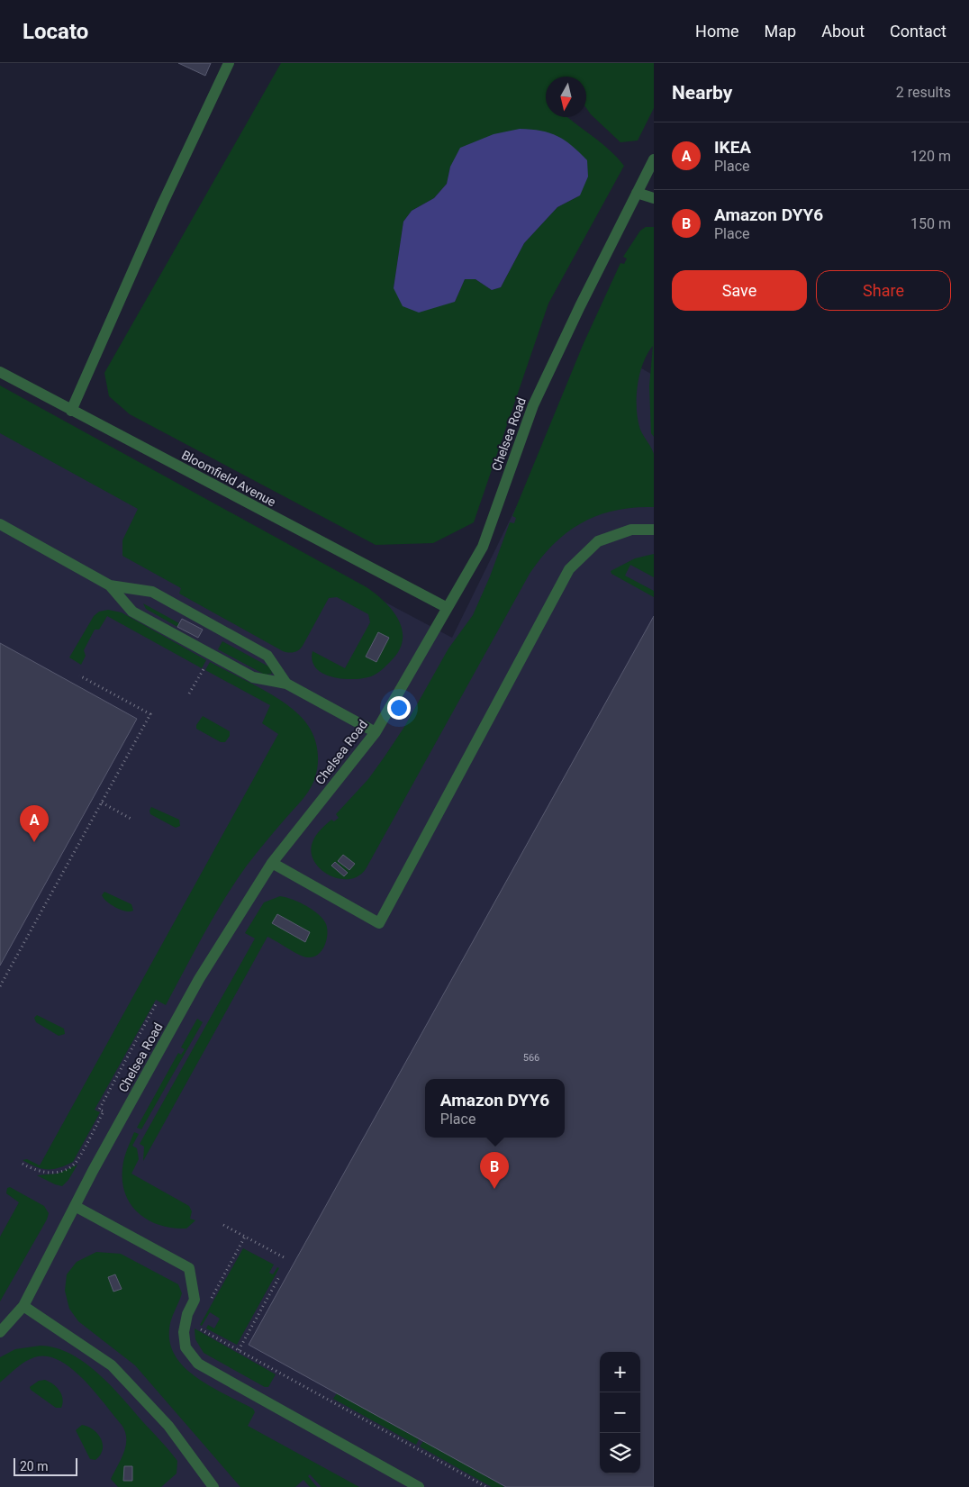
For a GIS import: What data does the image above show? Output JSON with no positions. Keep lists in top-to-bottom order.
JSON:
{
  "streets": {
    "street": ["Chelsea Road", "Bloomfield Avenue"]
  },
  "crossings": [
    ["Chelsea Road", "Bloomfield Avenue"]
  ],
  "house_numbers": ["566"],
  "scale_bar": "20 m",
  "north": "bottom",
  "page": {
    "header": "Locato",
    "nav": [
      "Home",
      "Map",
      "About",
      "Contact"
    ],
    "heading": ["Nearby", "2 results"],
    "list": [
      {
        "mark": "A",
        "name": "IKEA",
        "note": "Place",
        "value": "120 m"
      },
      {
        "mark": "B",
        "name": "Amazon DYY6",
        "note": "Place",
        "value": "150 m"
      }
    ],
    "buttons": ["Save", "Share"],
    "pins": ["A", "B"],
    "popup": ["Amazon DYY6", "Place"],
    "map_buttons": ["+", "−"],
    "scale": "20 m"
  }
}
